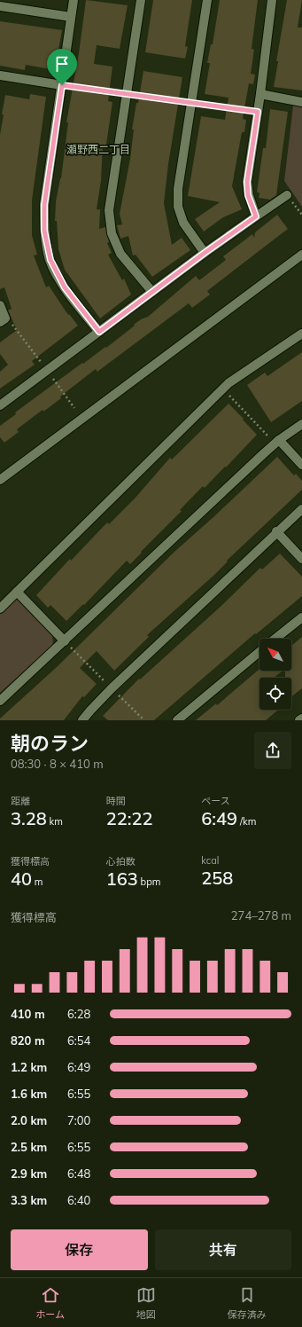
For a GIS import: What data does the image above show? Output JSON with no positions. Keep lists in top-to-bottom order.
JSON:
{
  "districts": ["瀬野西二丁目"],
  "north": "top left",
  "page": {
    "heading": ["朝のラン", "08:30 · 8 × 410 m"],
    "stats": [
      ["距離", "3.28 km"],
      ["時間", "22:22"],
      ["ペース", "6:49 /km"],
      ["獲得標高", "40 m"],
      ["心拍数", "163 bpm"],
      ["kcal", "258"]
    ],
    "chart": ["獲得標高", "274–278 m"],
    "list": [
      {
        "name": "410 m",
        "note": "6:28"
      },
      {
        "name": "820 m",
        "note": "6:54"
      },
      {
        "name": "1.2 km",
        "note": "6:49"
      },
      {
        "name": "1.6 km",
        "note": "6:55"
      },
      {
        "name": "2.0 km",
        "note": "7:00"
      },
      {
        "name": "2.5 km",
        "note": "6:55"
      },
      {
        "name": "2.9 km",
        "note": "6:48"
      },
      {
        "name": "3.3 km",
        "note": "6:40"
      }
    ],
    "buttons": ["保存", "共有"],
    "tabs": ["ホーム", "地図", "保存済み"]
  }
}
